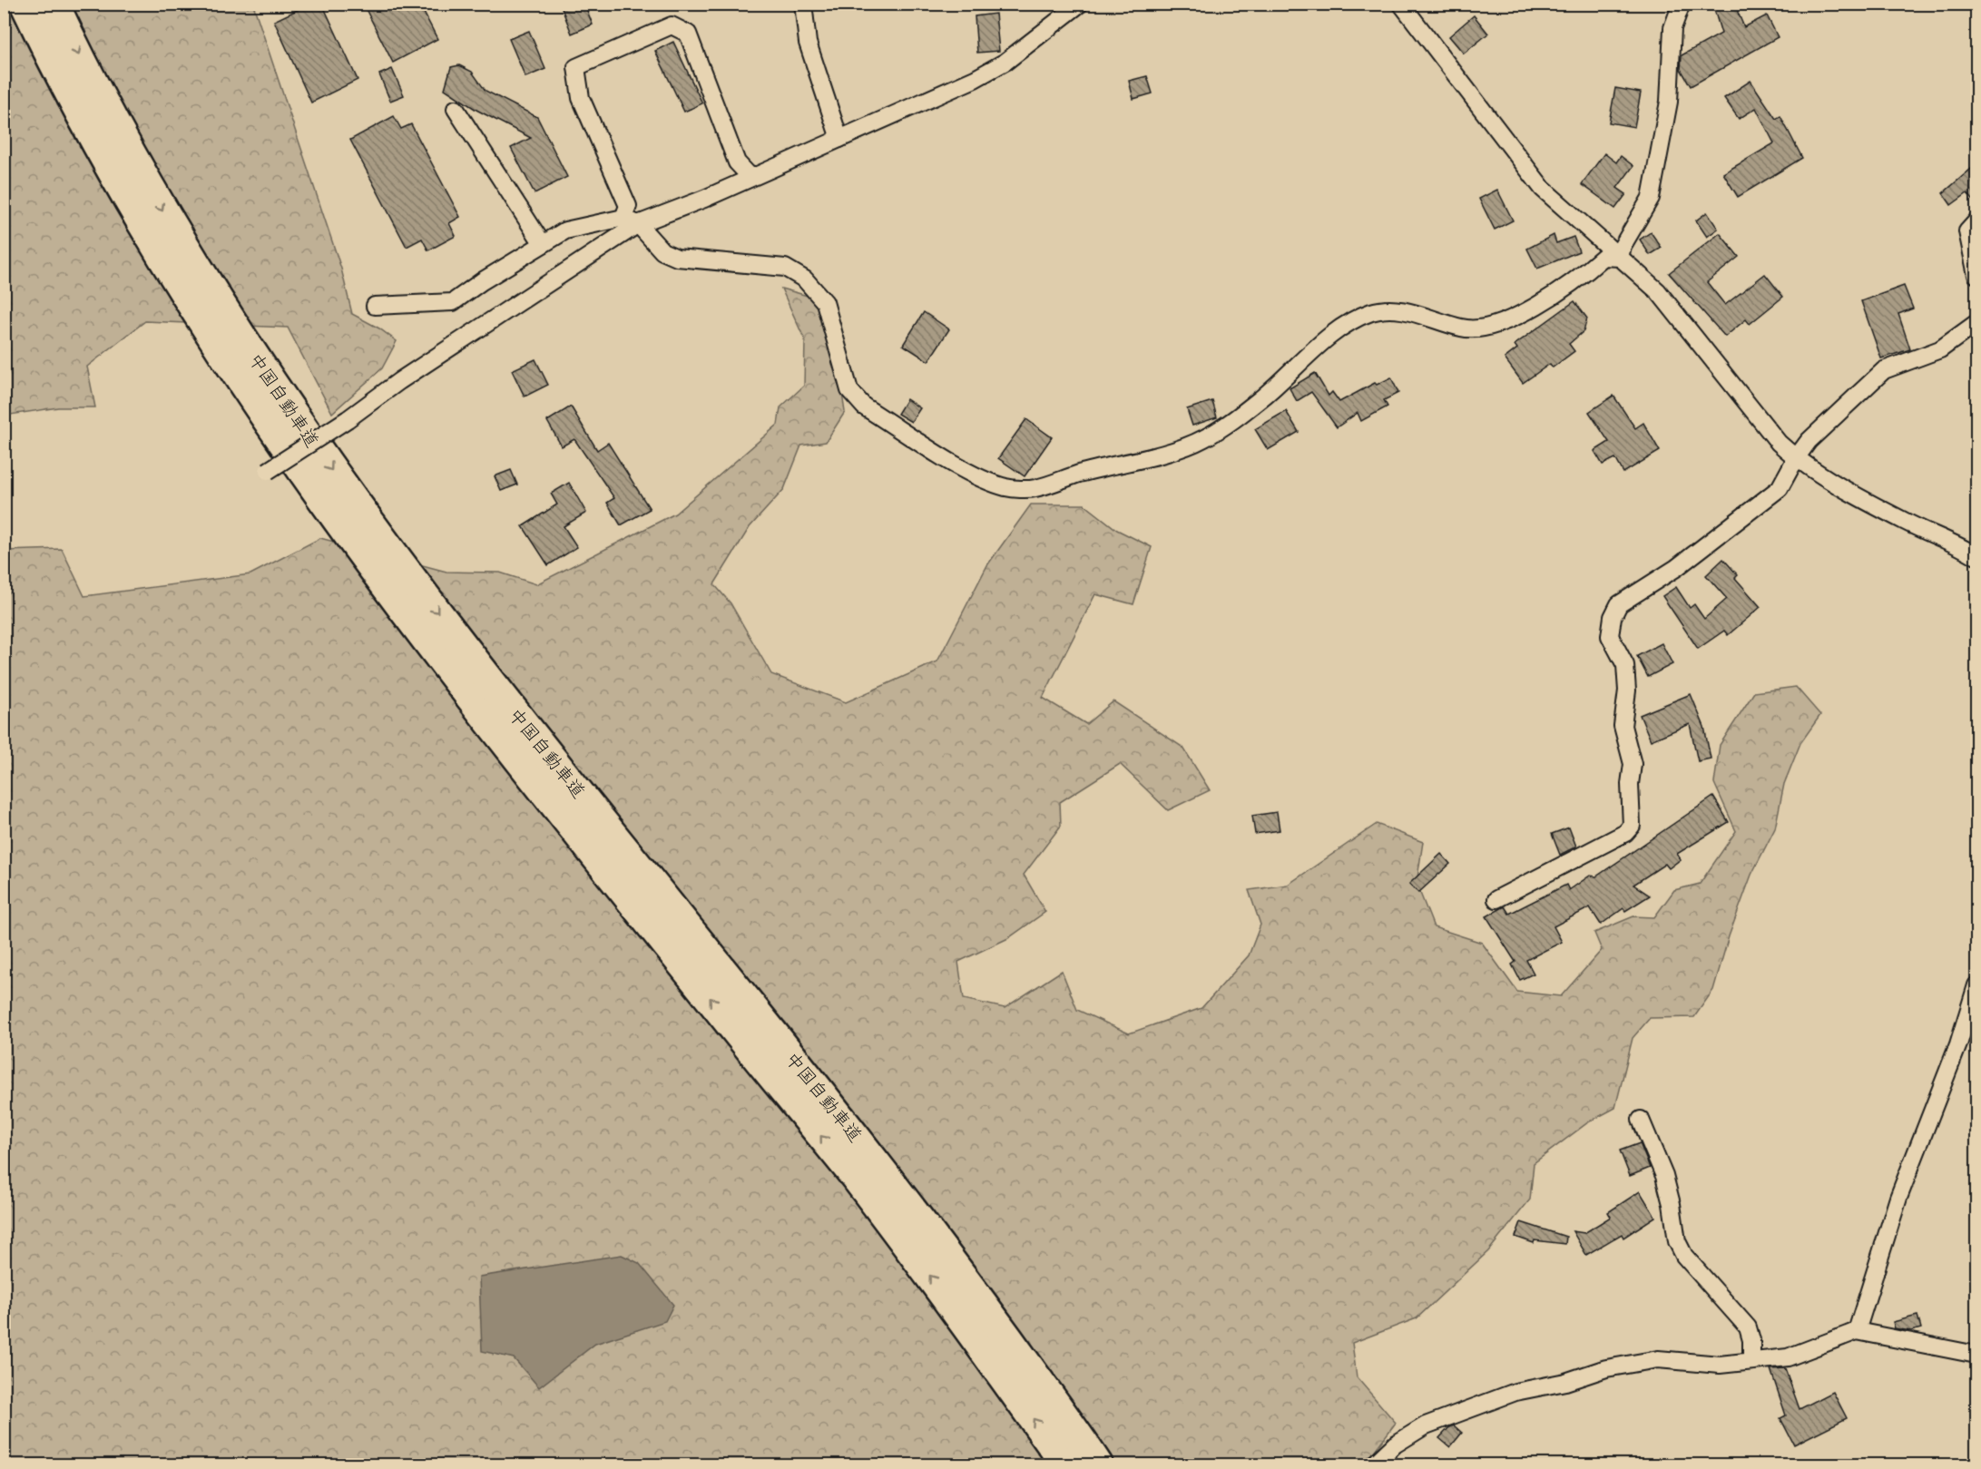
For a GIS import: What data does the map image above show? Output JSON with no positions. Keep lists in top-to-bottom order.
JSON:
{
  "streets": {
    "highway": ["中国自動車道"]
  }
}
